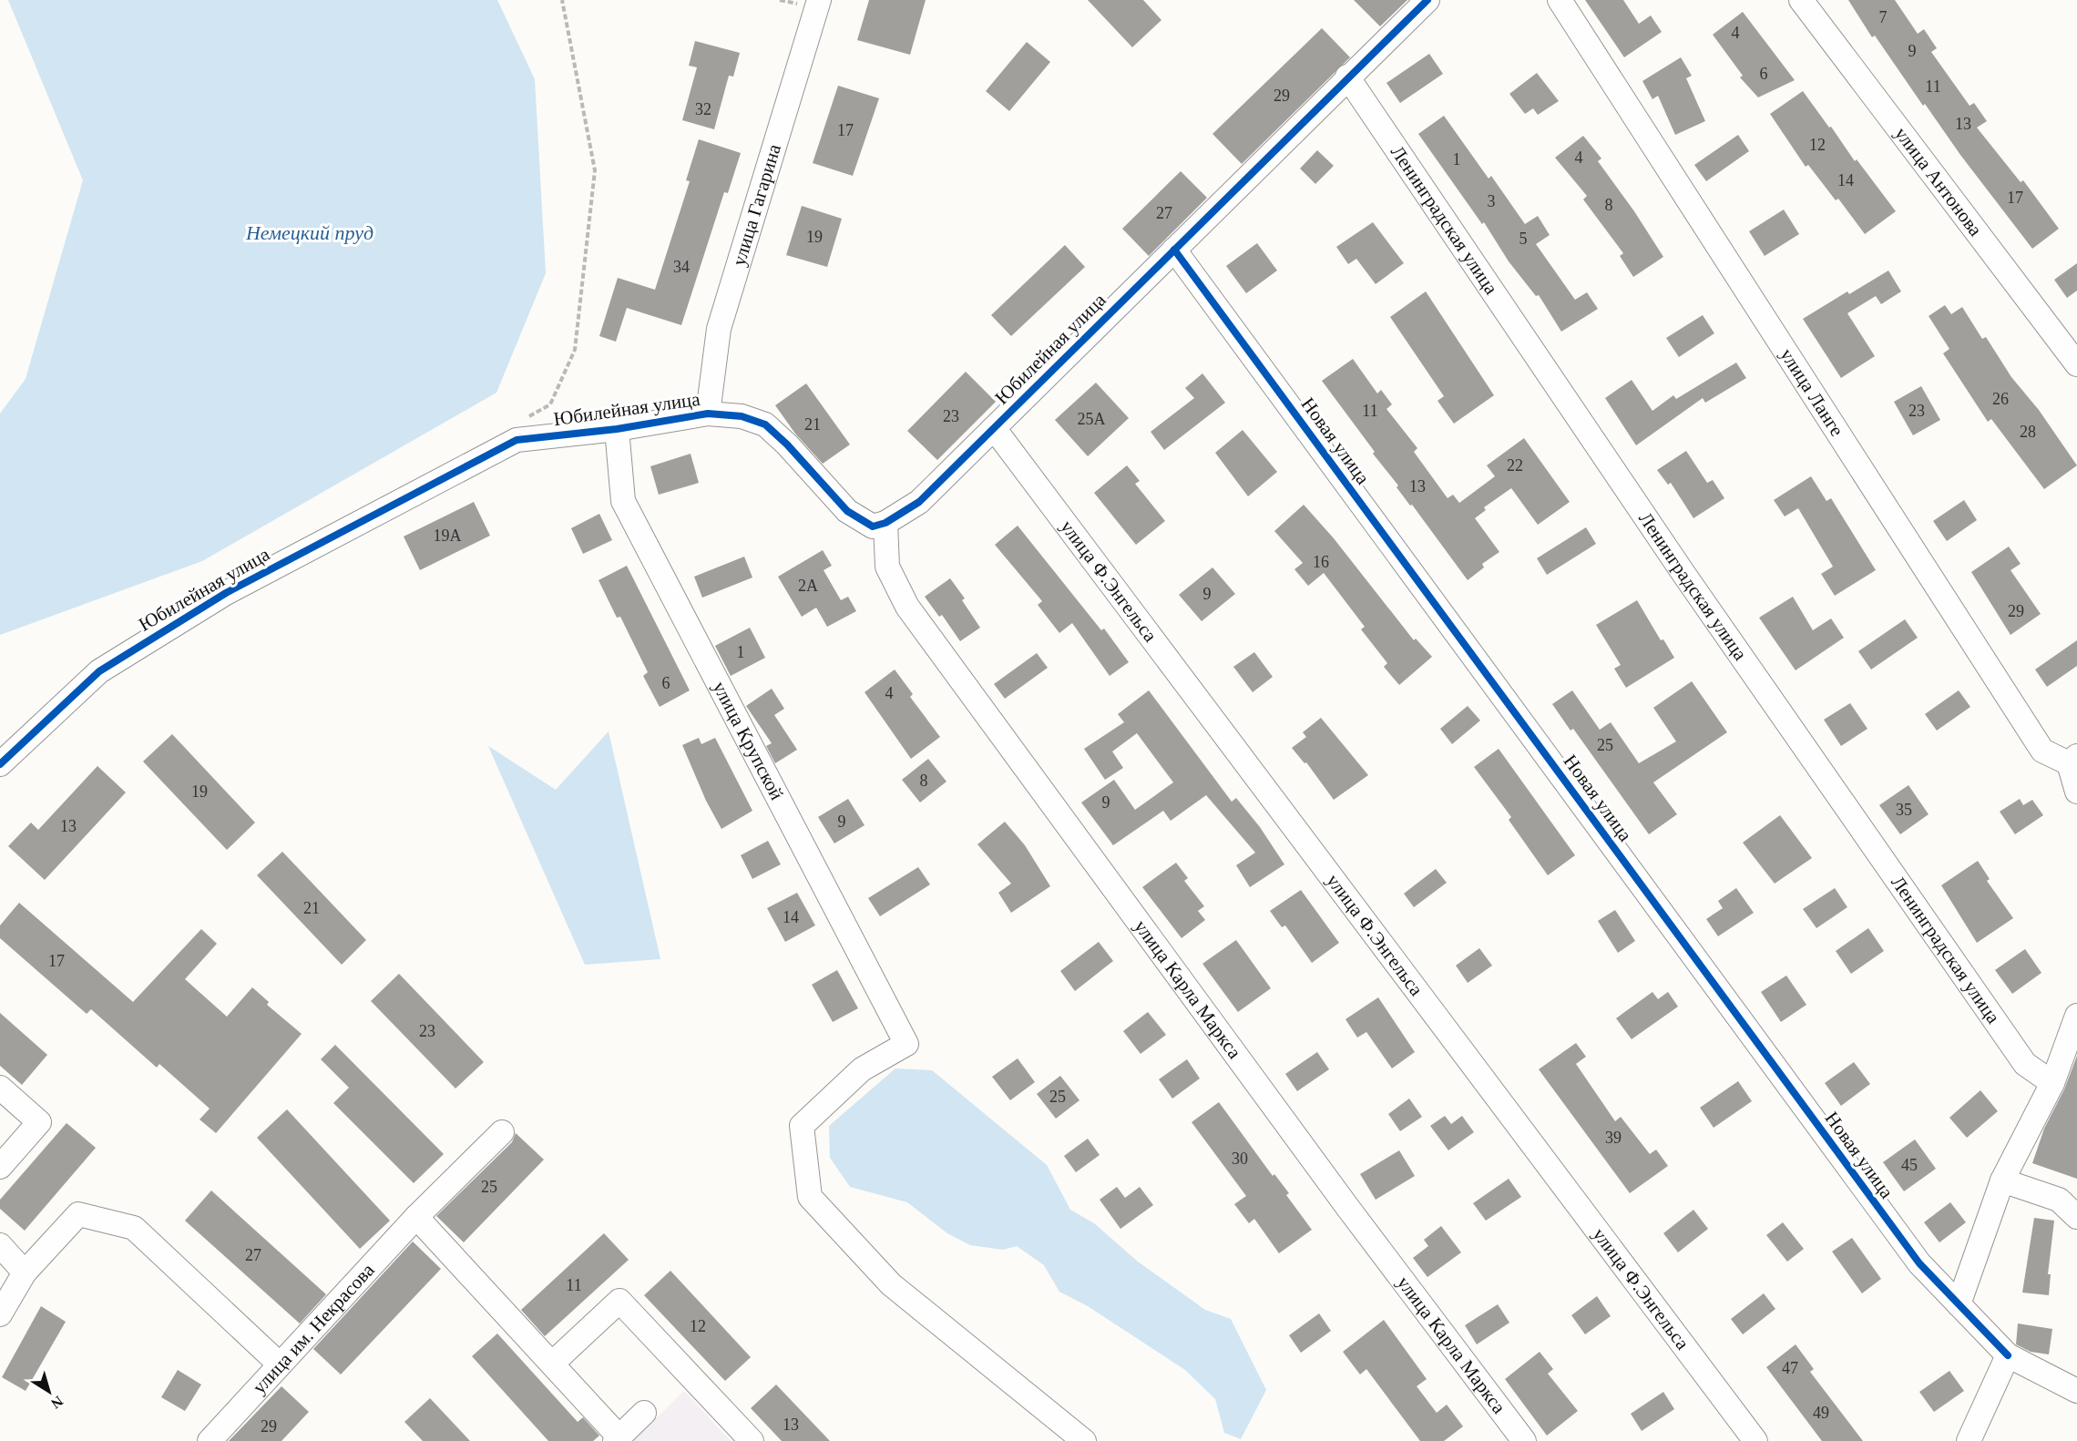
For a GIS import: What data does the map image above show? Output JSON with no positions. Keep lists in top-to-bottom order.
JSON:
{
  "streets": {
    "street": [
      "улица Антонова",
      "улица Гагарина",
      "Ленинградская улица",
      "Юбилейная улица",
      "улица Ланге",
      "Новая улица",
      "улица Ф.Энгельса",
      "улица Крупской",
      "улица Карла Маркса",
      "улица им. Некрасова"
    ]
  },
  "crossings": [
    ["улица Гагарина", "Юбилейная улица"],
    ["Ленинградская улица", "Юбилейная улица"],
    ["Юбилейная улица", "Новая улица"],
    ["Юбилейная улица", "улица Ф.Энгельса"],
    ["Юбилейная улица", "улица Крупской"],
    ["Юбилейная улица", "улица Карла Маркса"]
  ],
  "water": ["Немецкий пруд"],
  "house_numbers": [
    "7",
    "4",
    "9",
    "6",
    "11",
    "29",
    "32",
    "13",
    "17",
    "12",
    "4",
    "1",
    "14",
    "17",
    "3",
    "8",
    "27",
    "19",
    "5",
    "34",
    "26",
    "11",
    "23",
    "23",
    "25А",
    "21",
    "28",
    "22",
    "13",
    "19А",
    "16",
    "2А",
    "9",
    "29",
    "1",
    "6",
    "4",
    "25",
    "8",
    "19",
    "9",
    "35",
    "9",
    "13",
    "21",
    "14",
    "17",
    "23",
    "25",
    "39",
    "30",
    "45",
    "25",
    "27",
    "11",
    "12",
    "47",
    "49",
    "13",
    "29"
  ],
  "north": "bottom right"
}
